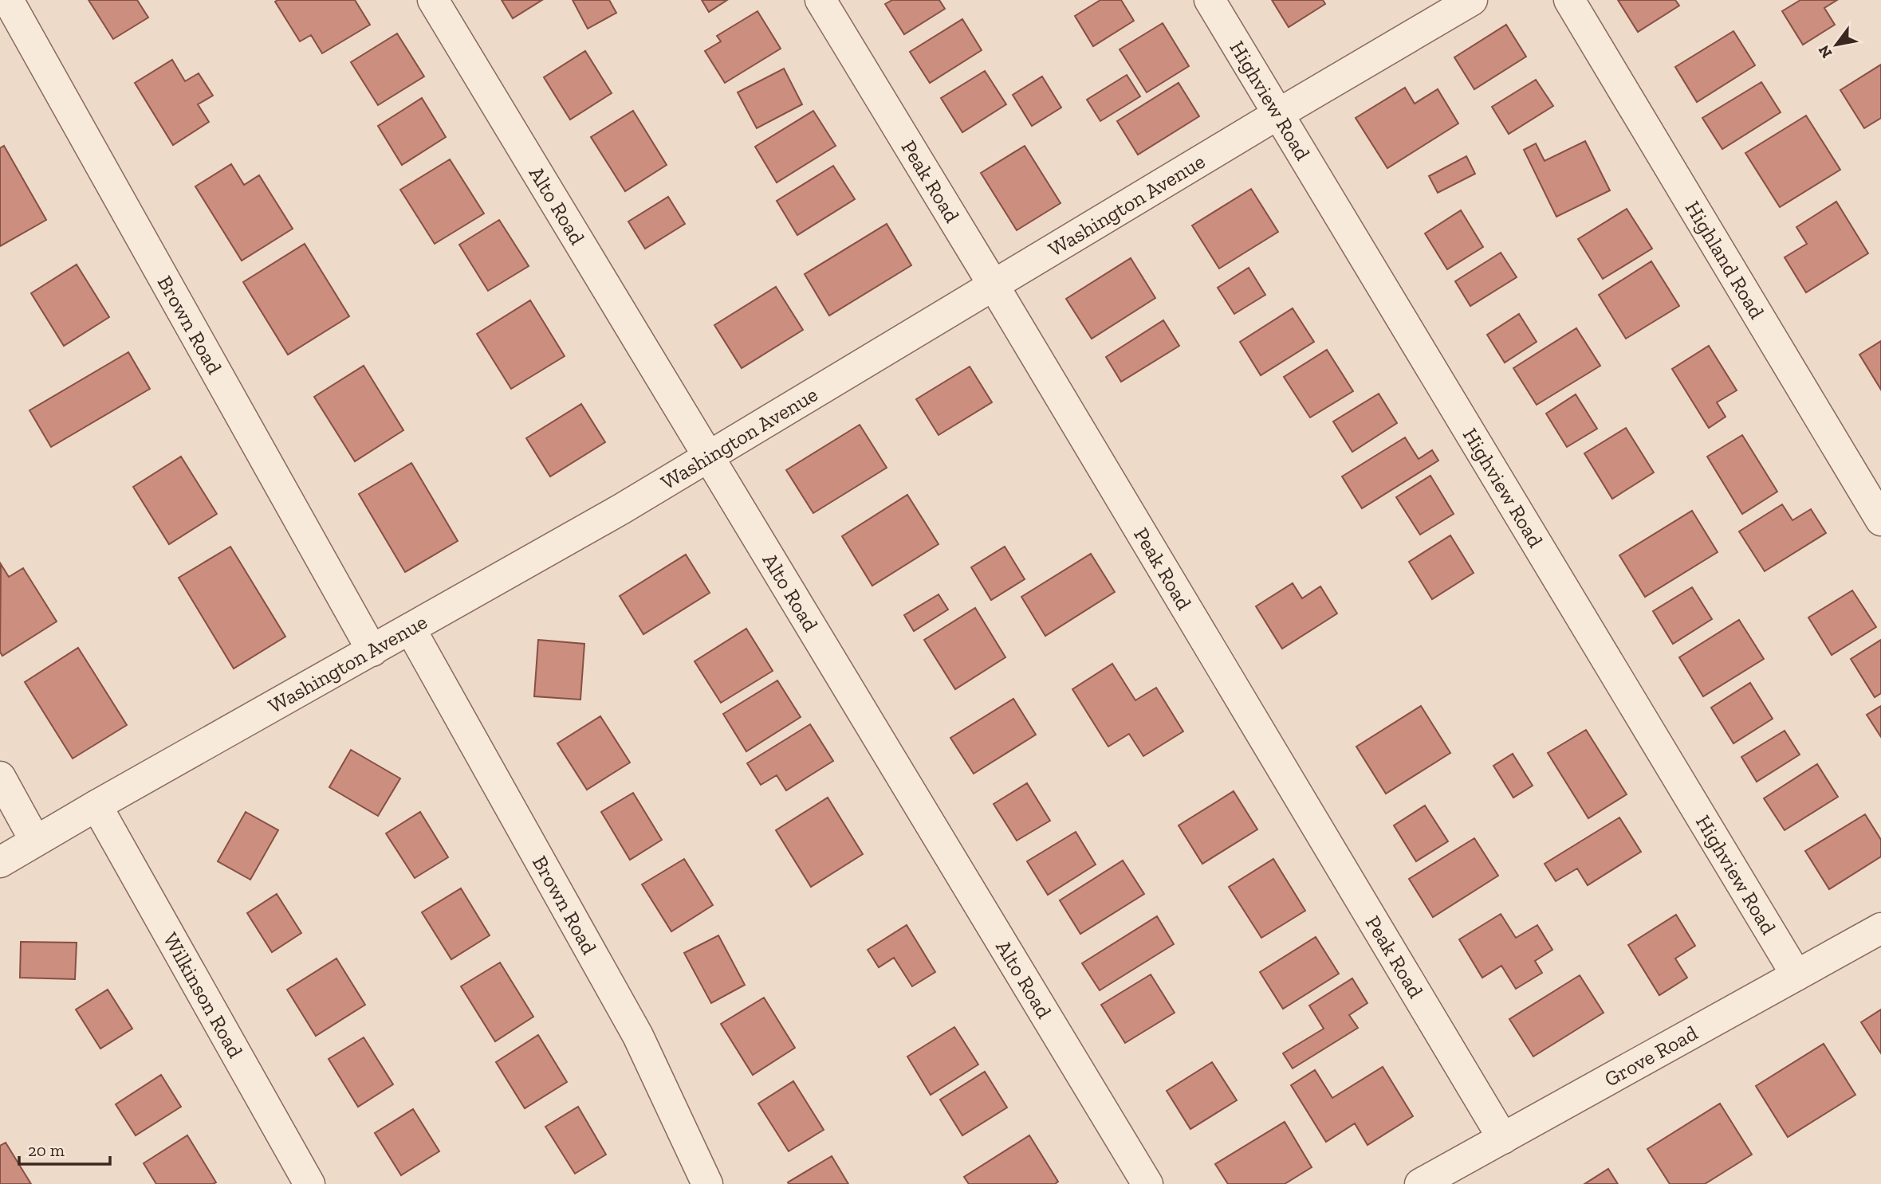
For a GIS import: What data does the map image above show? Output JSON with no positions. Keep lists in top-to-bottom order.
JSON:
{
  "streets": {
    "street": [
      "Highview Road",
      "Peak Road",
      "Alto Road",
      "Washington Avenue",
      "Highland Road",
      "Brown Road",
      "Wilkinson Road",
      "Grove Road"
    ]
  },
  "crossings": [
    ["Highview Road", "Washington Avenue"],
    ["Highview Road", "Grove Road"],
    ["Peak Road", "Washington Avenue"],
    ["Peak Road", "Grove Road"],
    ["Alto Road", "Washington Avenue"],
    ["Washington Avenue", "Brown Road"],
    ["Washington Avenue", "Wilkinson Road"]
  ],
  "scale_bar": "20 m",
  "north": "bottom left"
}
